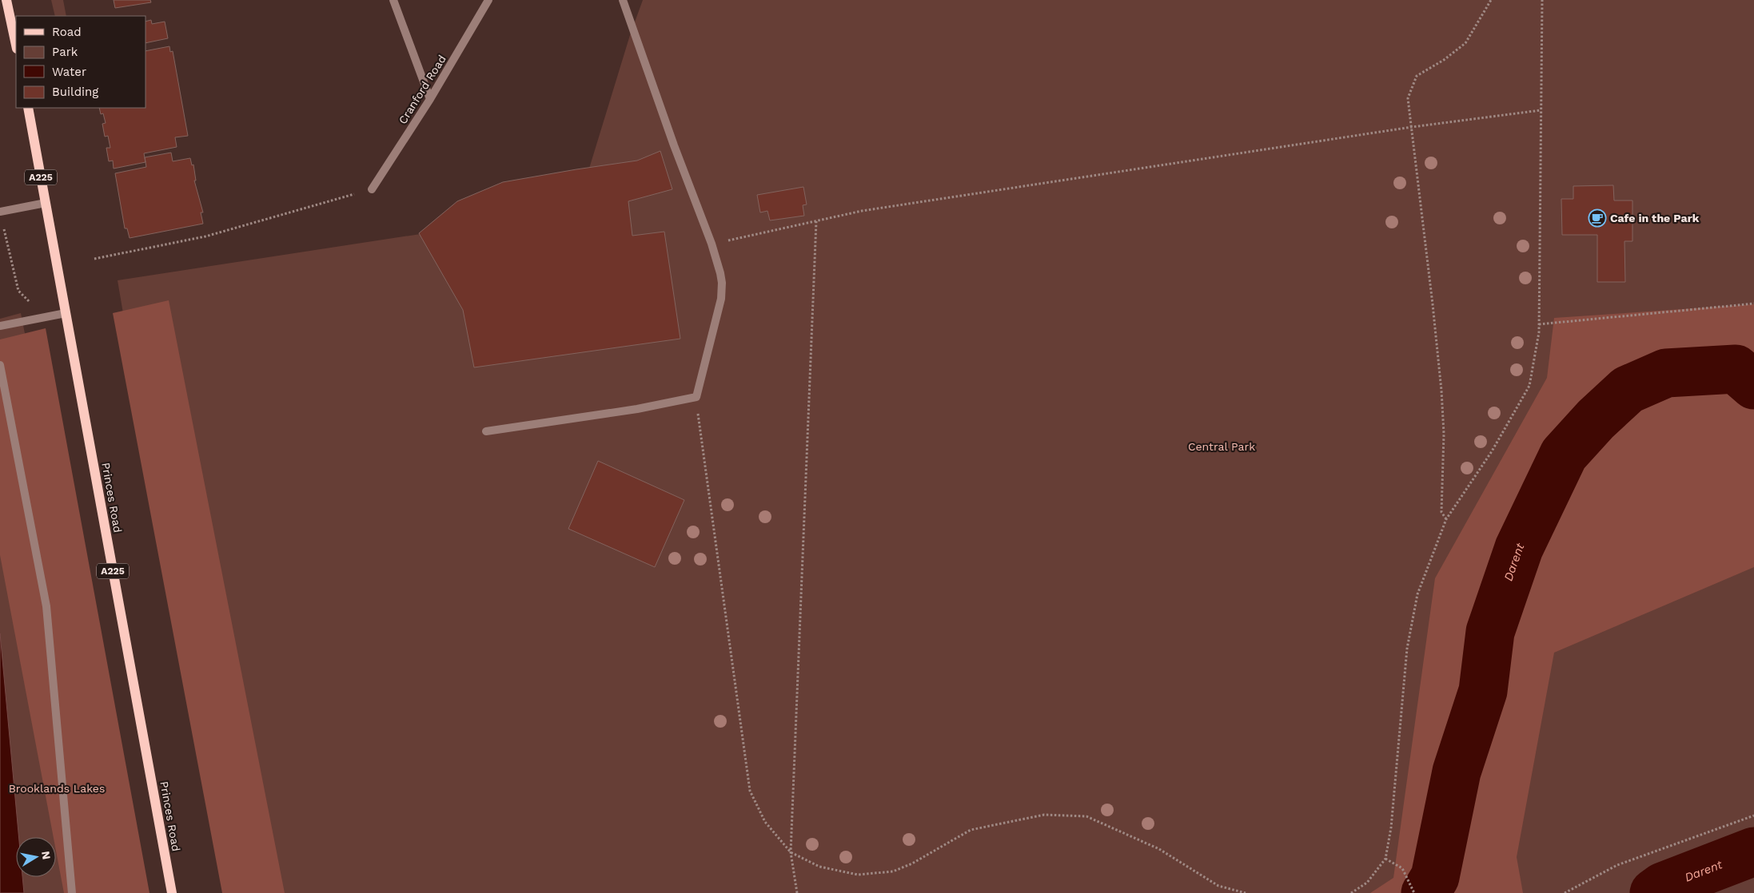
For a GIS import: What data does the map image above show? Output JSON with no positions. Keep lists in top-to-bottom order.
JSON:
{
  "streets": {
    "main road": ["A225", "Princes Road"],
    "street": ["Cranford Road"]
  },
  "water": ["Darent"],
  "parks": ["Central Park", "Brooklands Lakes"],
  "places": {
    "cafe": ["Cafe in the Park"]
  },
  "legend": [
    "Road",
    "Park",
    "Water",
    "Building"
  ],
  "north": "right"
}
